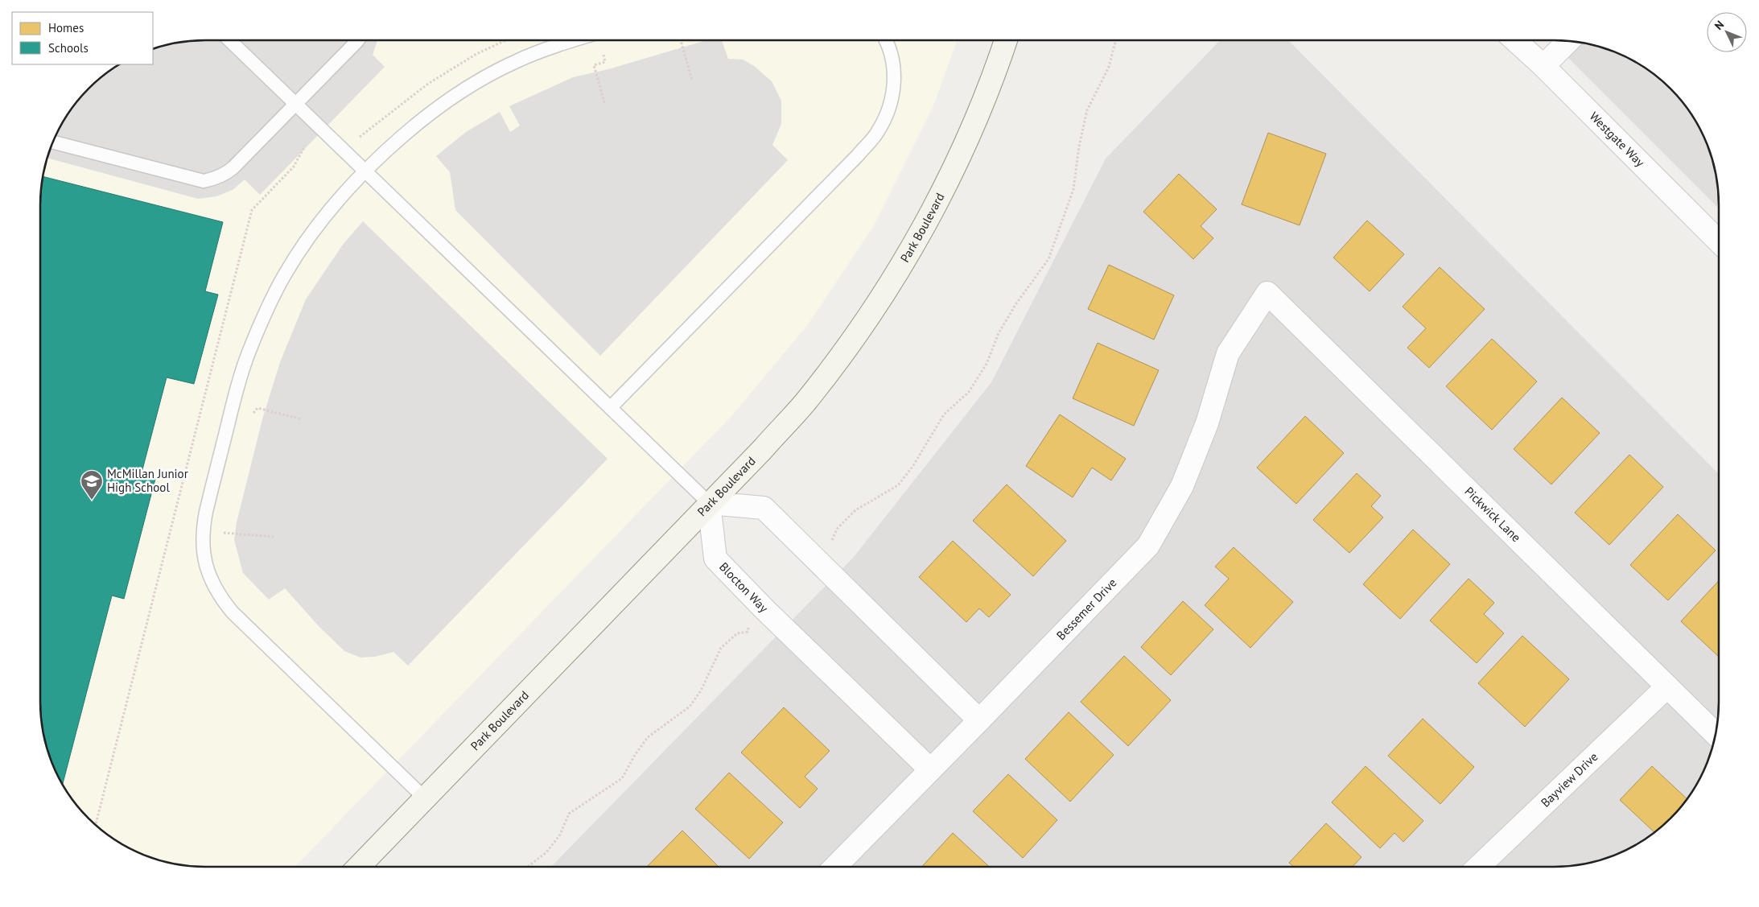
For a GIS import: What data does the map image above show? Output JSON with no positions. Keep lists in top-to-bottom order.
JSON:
{
  "streets": {
    "main road": ["Park Boulevard"],
    "street": [
      "Westgate Way",
      "Pickwick Lane",
      "Blocton Way",
      "Bessemer Drive",
      "Bayview Drive"
    ]
  },
  "crossings": [
    ["Park Boulevard", "Blocton Way"],
    ["Pickwick Lane", "Bessemer Drive"],
    ["Pickwick Lane", "Bayview Drive"],
    ["Blocton Way", "Bessemer Drive"]
  ],
  "places": {
    "school or university": ["McMillan Junior High School"]
  },
  "legend": ["Homes", "Schools"],
  "north": "top left"
}
